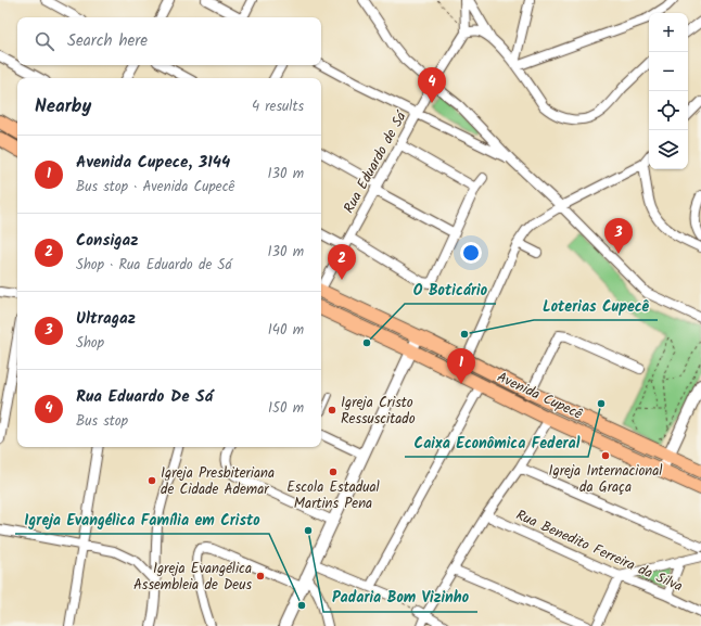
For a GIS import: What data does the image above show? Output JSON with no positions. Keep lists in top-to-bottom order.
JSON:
{
  "streets": {
    "main road": ["Avenida Cupecê"],
    "street": ["Rua Eduardo de Sá", "Rua Benedito Ferreira da Silva"]
  },
  "places": [
    "Loterias Cupecê",
    "O Boticário",
    "Caixa Econômica Federal",
    "Igreja Cristo Ressuscitado",
    "Igreja Internacional da Graça",
    "Escola Estadual Martins Pena",
    "Igreja Presbiteriana de Cidade Ademar",
    "Padaria Bom Vizinho",
    "Igreja Evangélica Assembleia de Deus",
    "Igreja Evangélica Família em Cristo"
  ],
  "page": {
    "map_buttons": ["+", "−"],
    "search": "Search here",
    "pins": [
      "4",
      "3",
      "2",
      "1"
    ],
    "heading": ["Nearby", "4 results"],
    "list": [
      {
        "mark": "1",
        "name": "Avenida Cupece, 3144",
        "note": "Bus stop · Avenida Cupecê",
        "value": "130 m"
      },
      {
        "mark": "2",
        "name": "Consigaz",
        "note": "Shop · Rua Eduardo de Sá",
        "value": "130 m"
      },
      {
        "mark": "3",
        "name": "Ultragaz",
        "note": "Shop",
        "value": "140 m"
      },
      {
        "mark": "4",
        "name": "Rua Eduardo De Sá",
        "note": "Bus stop",
        "value": "150 m"
      }
    ]
  }
}
